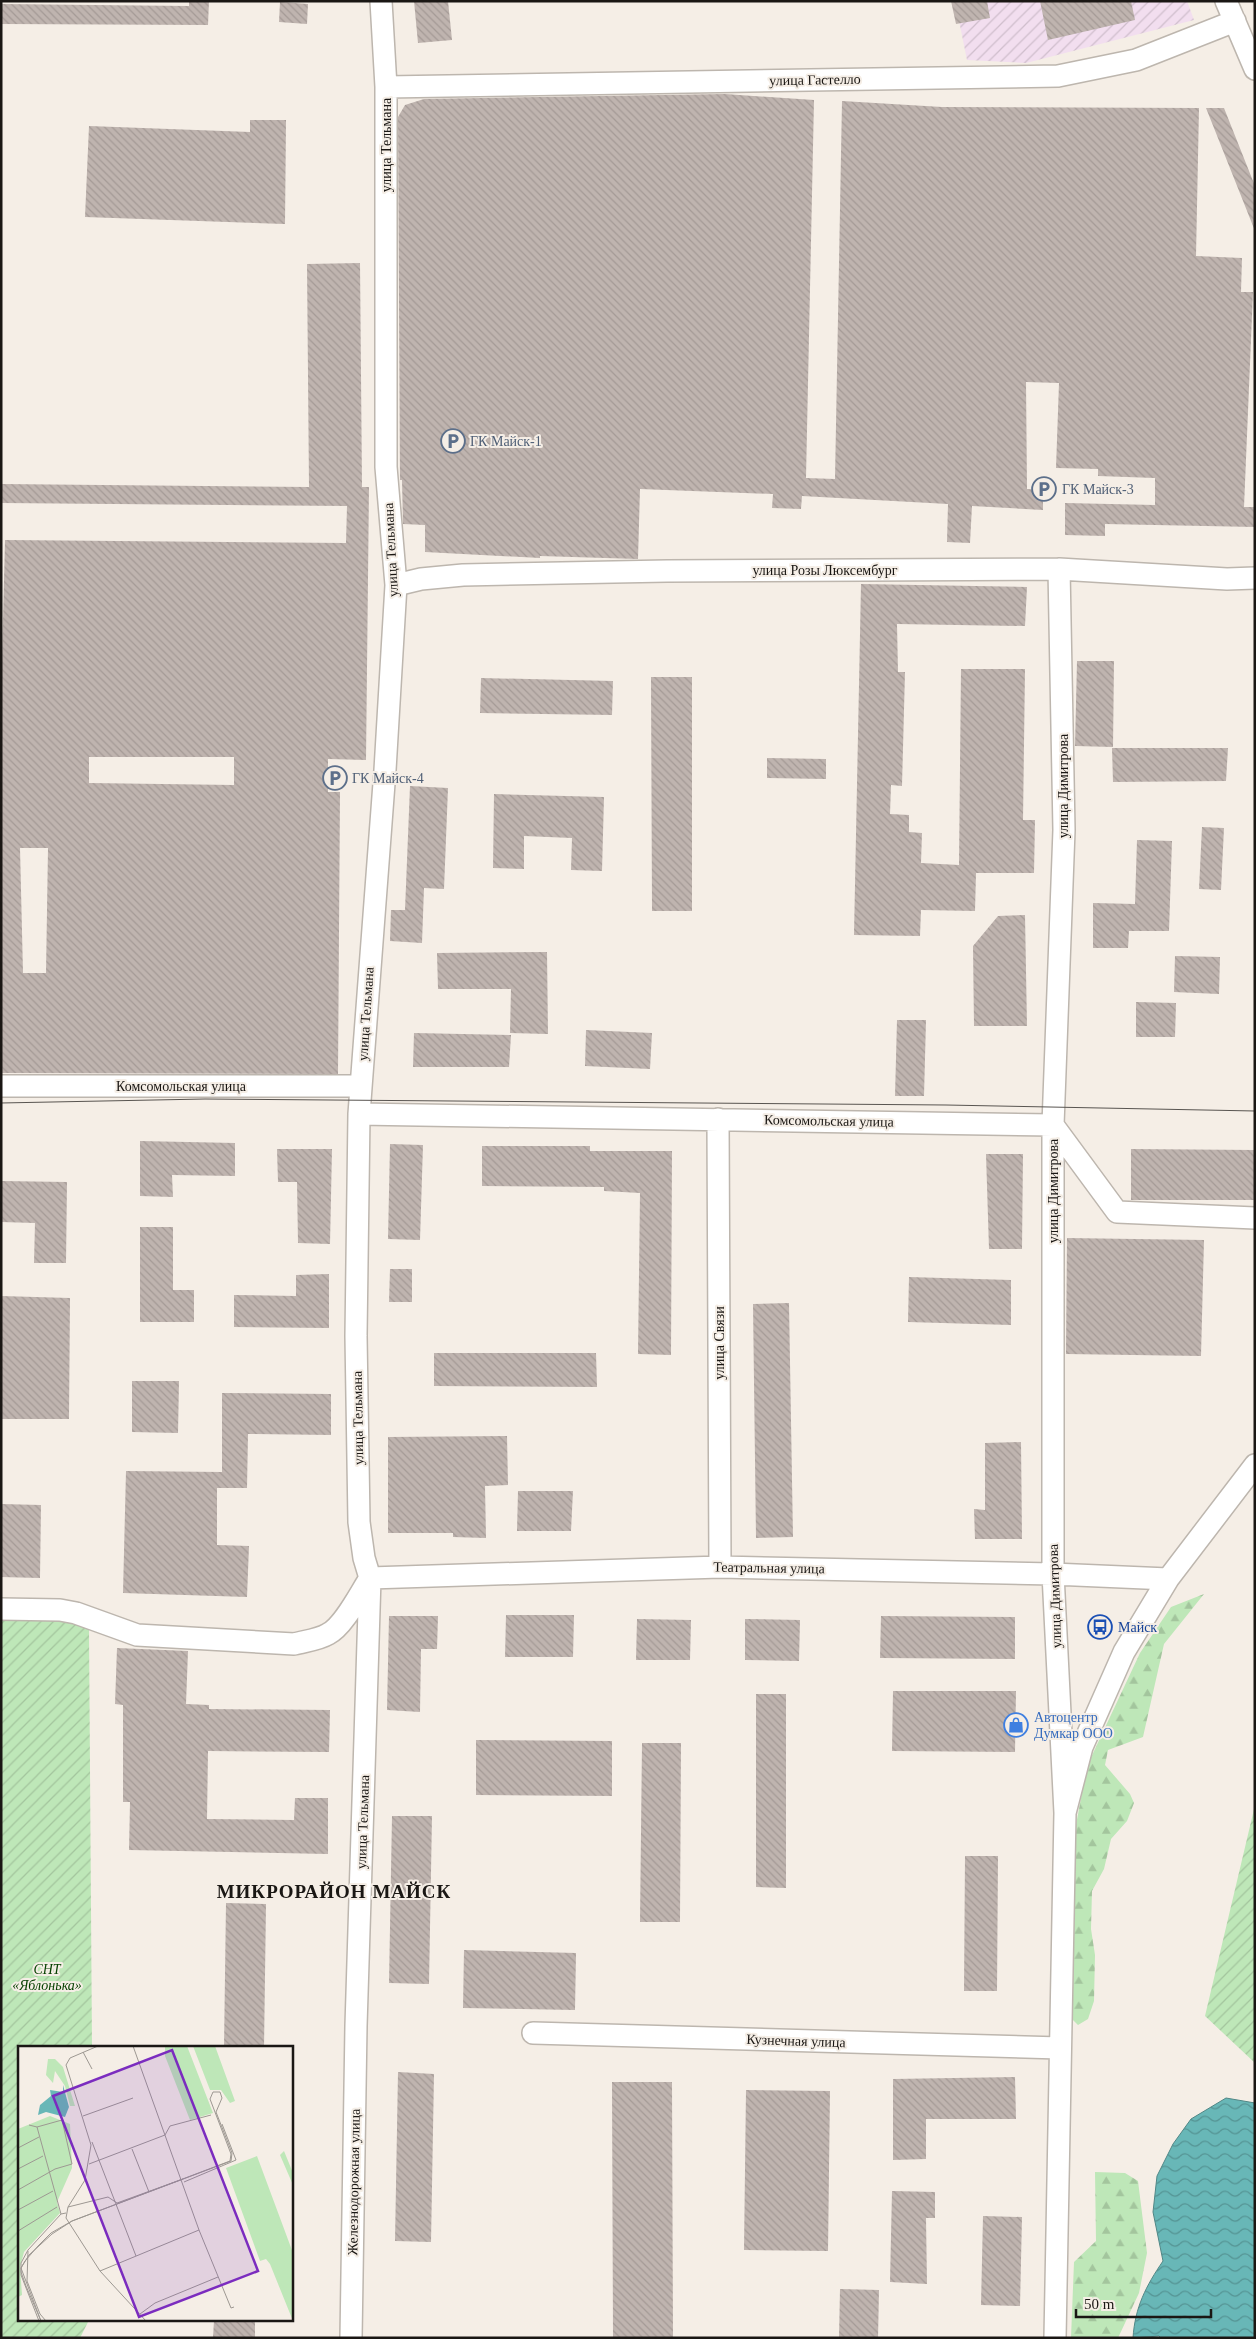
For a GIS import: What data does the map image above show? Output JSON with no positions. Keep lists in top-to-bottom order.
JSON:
{
  "streets": {
    "street": [
      "улица Гастелло",
      "улица Тельмана",
      "улица Розы Люксембург",
      "улица Димитрова",
      "Комсомольская улица",
      "улица Связи",
      "Театральная улица",
      "Кузнечная улица",
      "Железнодорожная улица"
    ]
  },
  "crossings": [
    ["улица Гастелло", "улица Тельмана"],
    ["улица Тельмана", "улица Розы Люксембург"],
    ["улица Тельмана", "Комсомольская улица"],
    ["улица Тельмана", "Театральная улица"],
    ["улица Тельмана", "Железнодорожная улица"],
    ["улица Розы Люксембург", "улица Димитрова"],
    ["улица Димитрова", "Комсомольская улица"],
    ["улица Димитрова", "Театральная улица"],
    ["Комсомольская улица", "улица Связи"],
    ["улица Связи", "Театральная улица"]
  ],
  "districts": ["МИКРОРАЙОН МАЙСК"],
  "parks": ["СНТ «Яблонька»"],
  "places": {
    "parking": ["ГК Майск-1", "ГК Майск-3", "ГК Майск-4"],
    "bus stop": ["Майск"],
    "shop": ["Автоцентр Думкар ООО"]
  },
  "scale_bar": "50 m"
}
